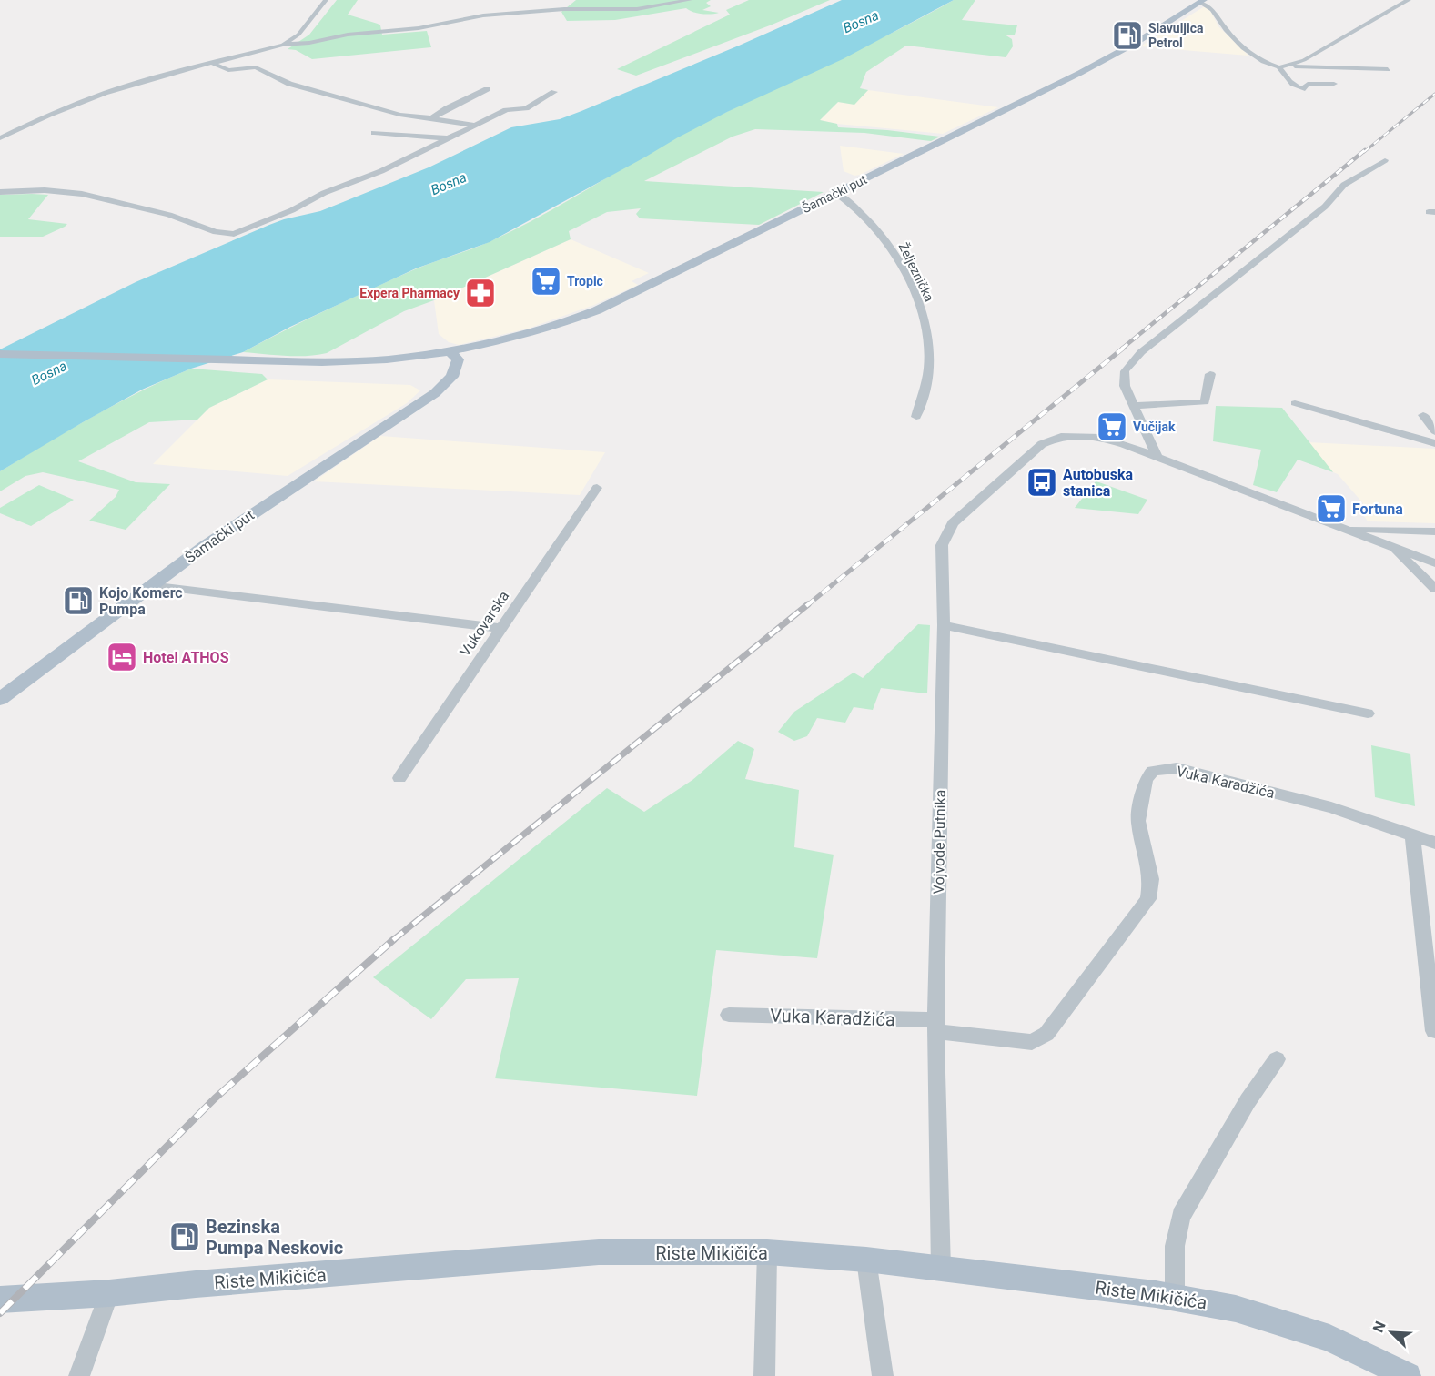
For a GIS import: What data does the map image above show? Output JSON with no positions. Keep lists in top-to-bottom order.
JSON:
{
  "streets": {
    "main road": ["Šamački put", "Riste Mikičića"],
    "street": [
      "Željeznička",
      "Vukovarska",
      "Vuka Karadžića",
      "Vojvode Putnika"
    ]
  },
  "crossings": [
    ["Šamački put", "Željeznička"],
    ["Vuka Karadžića", "Vojvode Putnika"],
    ["Vojvode Putnika", "Riste Mikičića"]
  ],
  "water": ["Bosna"],
  "places": {
    "fuel station": ["Slavuljica Petrol", "Kojo Komerc Pumpa", "Bezinska Pumpa Neskovic"],
    "supermarket": ["Tropic", "Vučijak", "Fortuna"],
    "pharmacy": ["Expera Pharmacy"],
    "bus stop": ["Autobuska stanica"],
    "hotel": ["Hotel ATHOS"]
  },
  "north": "top left"
}
